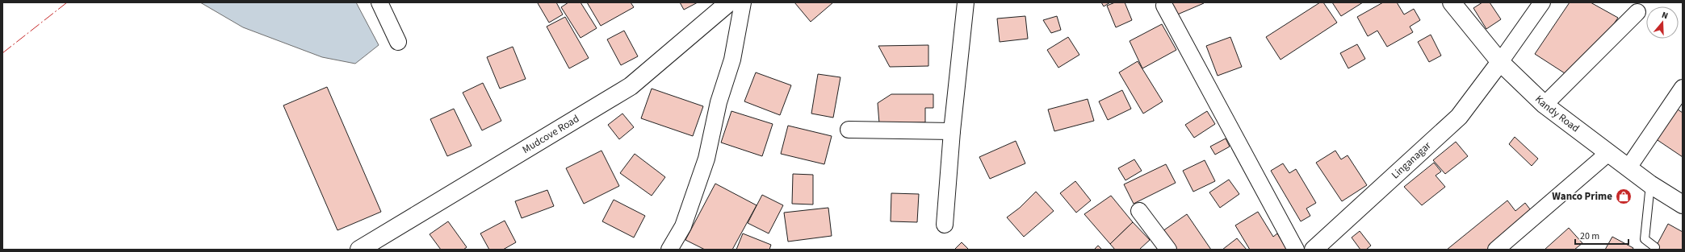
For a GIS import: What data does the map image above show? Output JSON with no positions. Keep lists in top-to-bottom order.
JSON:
{
  "streets": {
    "main road": ["Kandy Road", "Mudcove Road", "Linganagar"]
  },
  "crossings": [
    ["Kandy Road", "Linganagar"]
  ],
  "places": {
    "shop": ["Wanco Prime"]
  },
  "scale_bar": "20 m",
  "north": "top"
}
